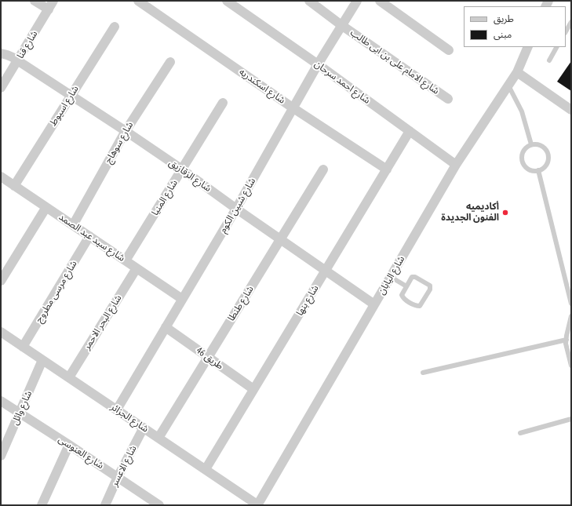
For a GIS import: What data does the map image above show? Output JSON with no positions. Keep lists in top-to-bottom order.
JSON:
{
  "streets": {
    "street": [
      "شارع قنا",
      "شارع الامام على بن ابى طالب",
      "شارع احمد سرحان",
      "شارع اسكندريه",
      "شارع اسيوط",
      "شارع سوهاج",
      "شارع الزقازيق",
      "شارع المنيا",
      "شارع شبين الكوم",
      "شارع سيد عبد الصمد",
      "شارع اليابان",
      "شارع مرسى مطروح",
      "شارع بنها",
      "شارع طنطا",
      "شارع البحر الاحمر",
      "طريق 46",
      "شارع وائل",
      "شارع الجزائر",
      "شارع العنوسى",
      "شارع الاعسر"
    ]
  },
  "crossings": [
    ["شارع قنا", "شارع الزقازيق"],
    ["شارع الامام على بن ابى طالب", "شارع شبين الكوم"],
    ["شارع احمد سرحان", "شارع شبين الكوم"],
    ["شارع احمد سرحان", "شارع اليابان"],
    ["شارع احمد سرحان", "شارع بنها"],
    ["شارع اسكندريه", "شارع شبين الكوم"],
    ["شارع اسكندريه", "شارع بنها"],
    ["شارع اسيوط", "شارع الزقازيق"],
    ["شارع اسيوط", "شارع سيد عبد الصمد"],
    ["شارع سوهاج", "شارع الزقازيق"],
    ["شارع سوهاج", "شارع سيد عبد الصمد"],
    ["شارع الزقازيق", "شارع المنيا"],
    ["شارع الزقازيق", "شارع شبين الكوم"],
    ["شارع الزقازيق", "شارع اليابان"],
    ["شارع الزقازيق", "شارع بنها"],
    ["شارع الزقازيق", "شارع طنطا"],
    ["شارع المنيا", "شارع سيد عبد الصمد"],
    ["شارع شبين الكوم", "شارع سيد عبد الصمد"],
    ["شارع شبين الكوم", "طريق 46"],
    ["شارع شبين الكوم", "شارع الجزائر"],
    ["شارع سيد عبد الصمد", "شارع مرسى مطروح"],
    ["شارع سيد عبد الصمد", "شارع البحر الاحمر"],
    ["شارع اليابان", "شارع الجزائر"],
    ["شارع مرسى مطروح", "شارع الجزائر"],
    ["شارع بنها", "طريق 46"],
    ["شارع بنها", "شارع الجزائر"],
    ["شارع طنطا", "طريق 46"],
    ["شارع طنطا", "شارع الجزائر"],
    ["شارع البحر الاحمر", "شارع الجزائر"],
    ["شارع وائل", "شارع الجزائر"],
    ["شارع وائل", "شارع العنوسى"],
    ["شارع الجزائر", "شارع الاعسر"],
    ["شارع العنوسى", "شارع الاعسر"]
  ],
  "places": ["أكاديميه الفنون الجديدة"],
  "legend": ["طريق", "مبنى"]
}
